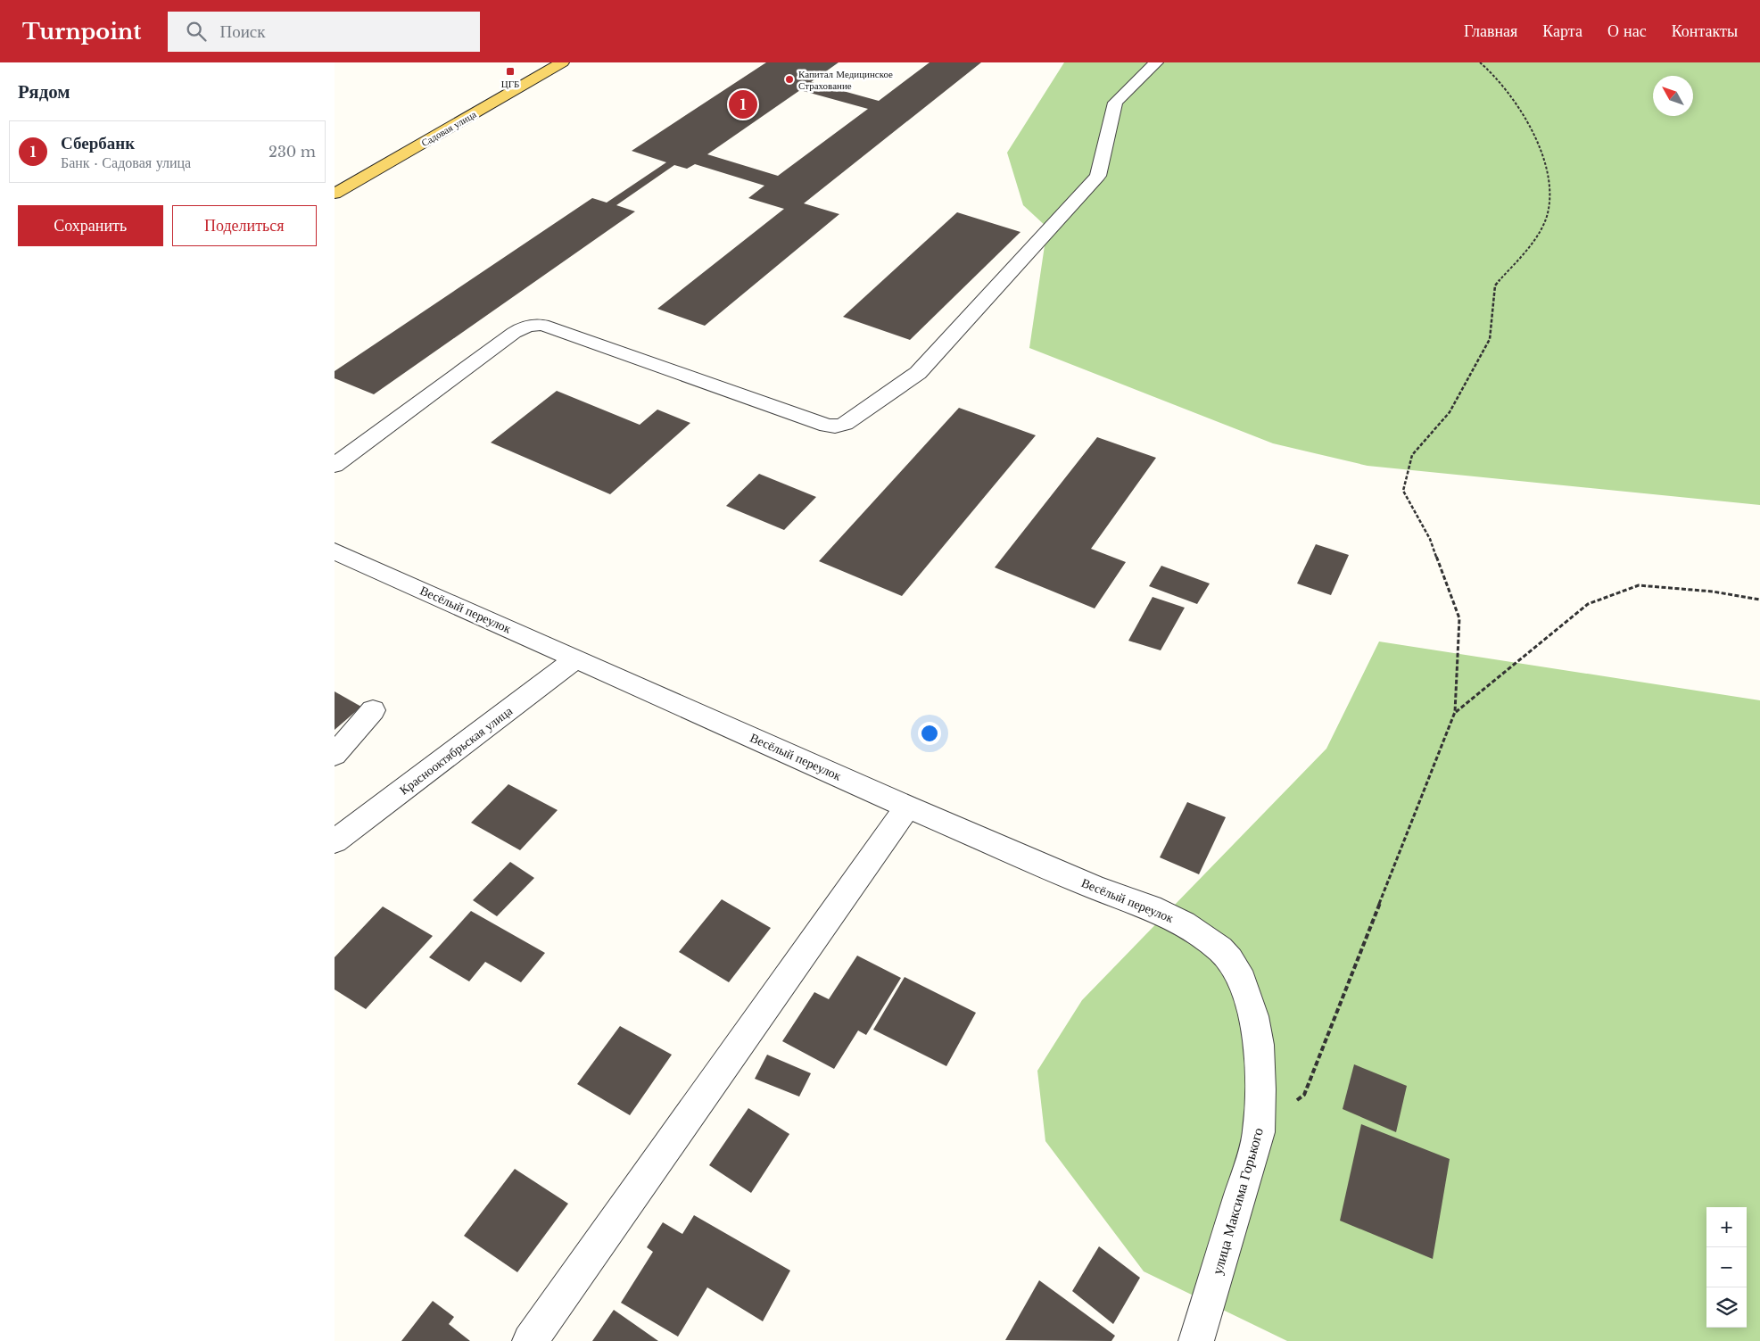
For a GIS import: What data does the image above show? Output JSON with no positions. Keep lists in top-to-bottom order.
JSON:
{
  "streets": {
    "main road": ["Садовая улица"],
    "street": ["Весёлый переулок", "Краснооктябрьская улица", "улица Максима Горького"]
  },
  "crossings": [
    ["Весёлый переулок", "Краснооктябрьская улица"],
    ["Весёлый переулок", "улица Максима Горького"]
  ],
  "places": {
    "transit": ["ЦГБ"],
    "other": ["Капитал Медицинское Страхование"]
  },
  "north": "top left",
  "page": {
    "header": "Turnpoint",
    "search": "Поиск",
    "nav": [
      "Главная",
      "Карта",
      "О нас",
      "Контакты"
    ],
    "heading": "Рядом",
    "pins": "1",
    "list": [
      {
        "mark": "1",
        "name": "Сбербанк",
        "note": "Банк · Садовая улица",
        "value": "230 m"
      }
    ],
    "buttons": ["Сохранить", "Поделиться"],
    "map_buttons": ["+", "−"]
  }
}
